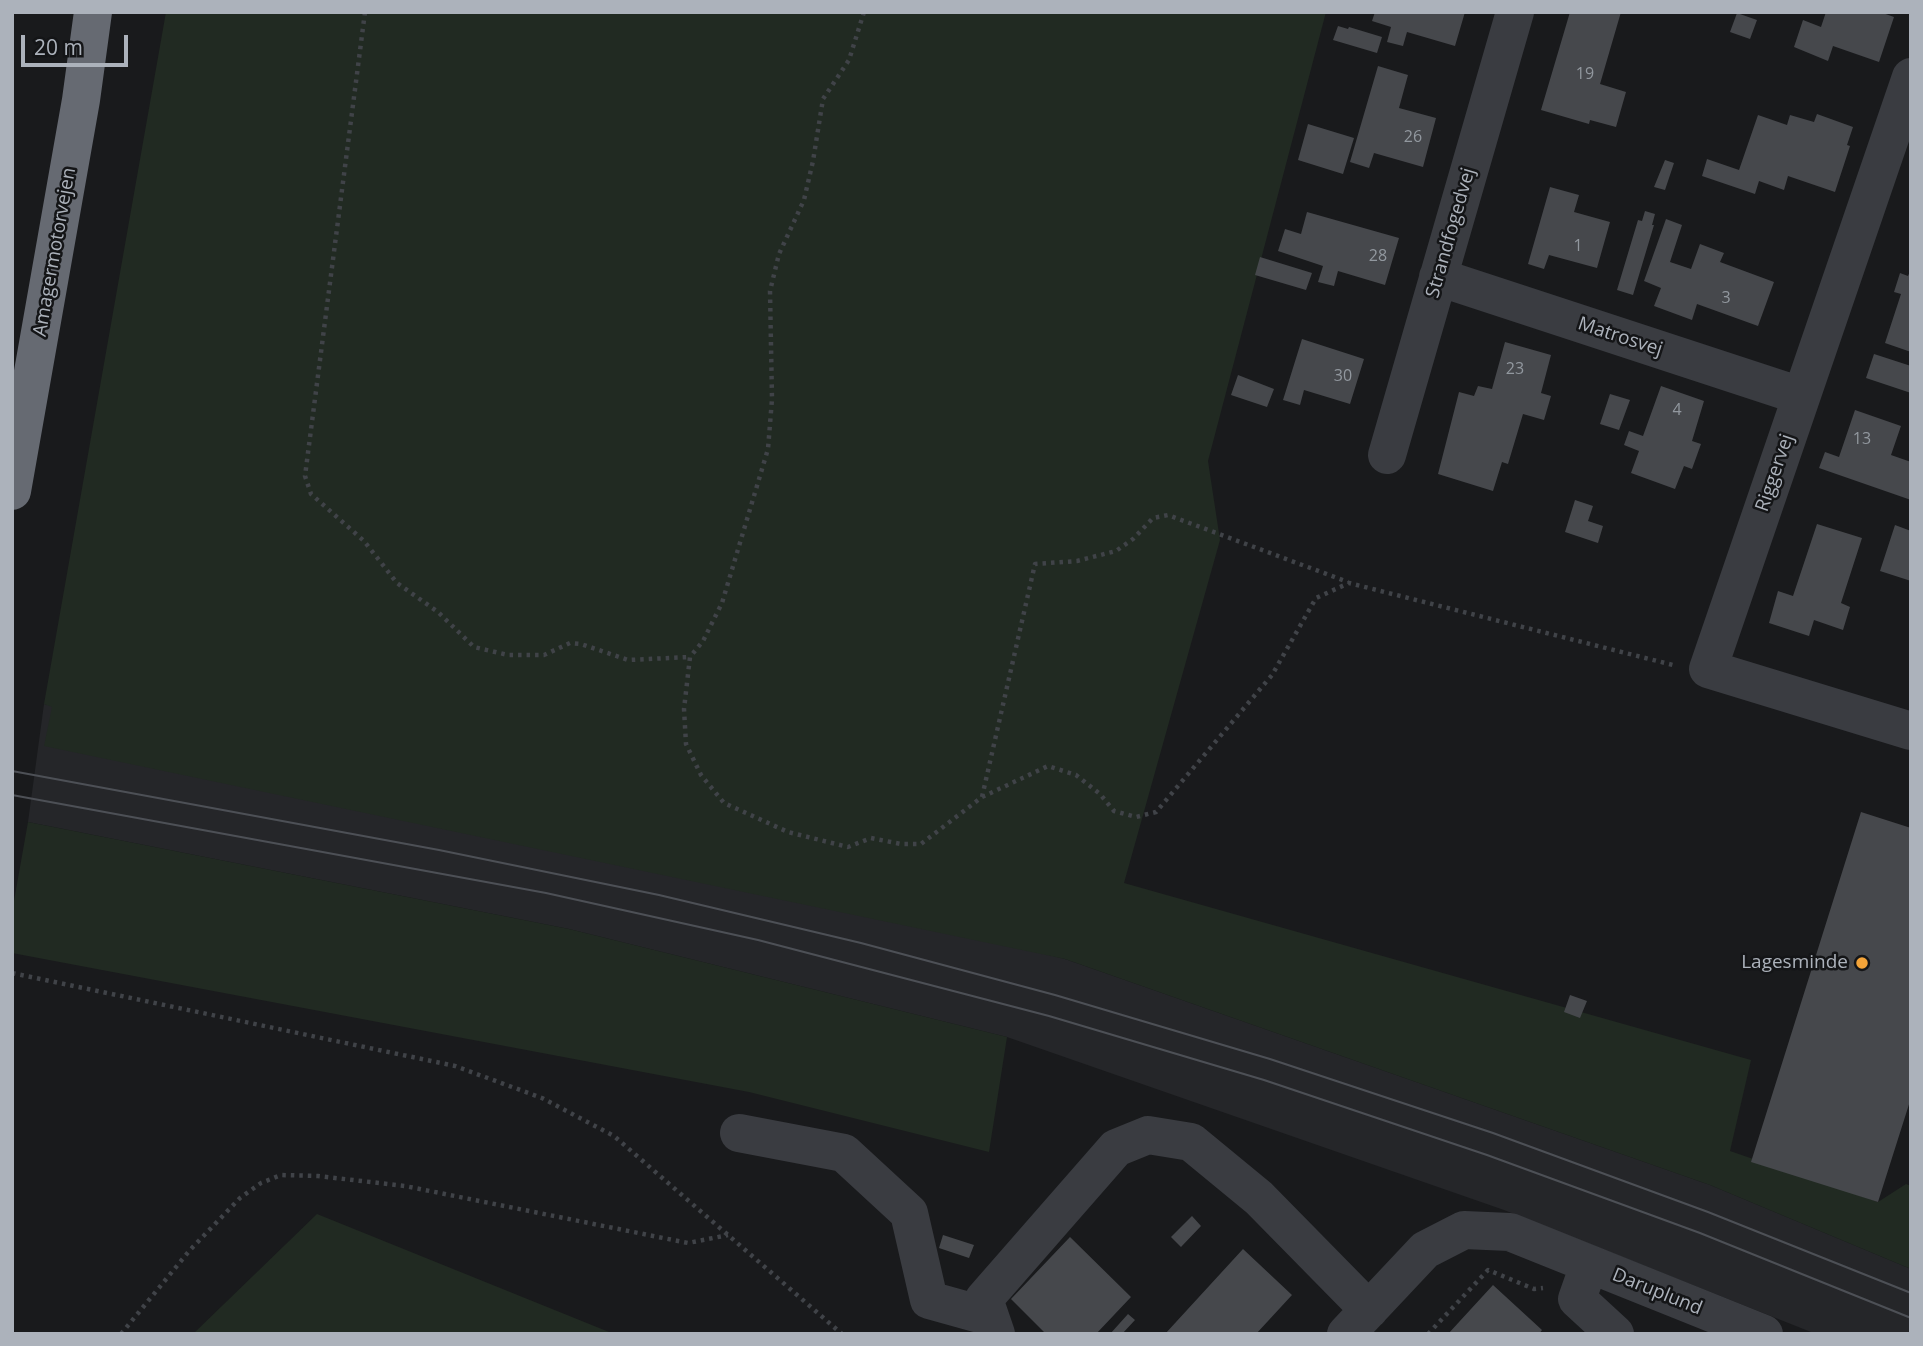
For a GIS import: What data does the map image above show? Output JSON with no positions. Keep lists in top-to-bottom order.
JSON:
{
  "streets": {
    "highway": ["Amagermotorvejen"],
    "street": [
      "Strandfogedvej",
      "Matrosvej",
      "Riggervej",
      "Daruplund"
    ]
  },
  "crossings": [
    ["Strandfogedvej", "Matrosvej"],
    ["Matrosvej", "Riggervej"]
  ],
  "places": ["Lagesminde"],
  "house_numbers": [
    "19",
    "26",
    "1",
    "28",
    "3",
    "23",
    "30",
    "4",
    "13"
  ],
  "scale_bar": "20 m"
}
